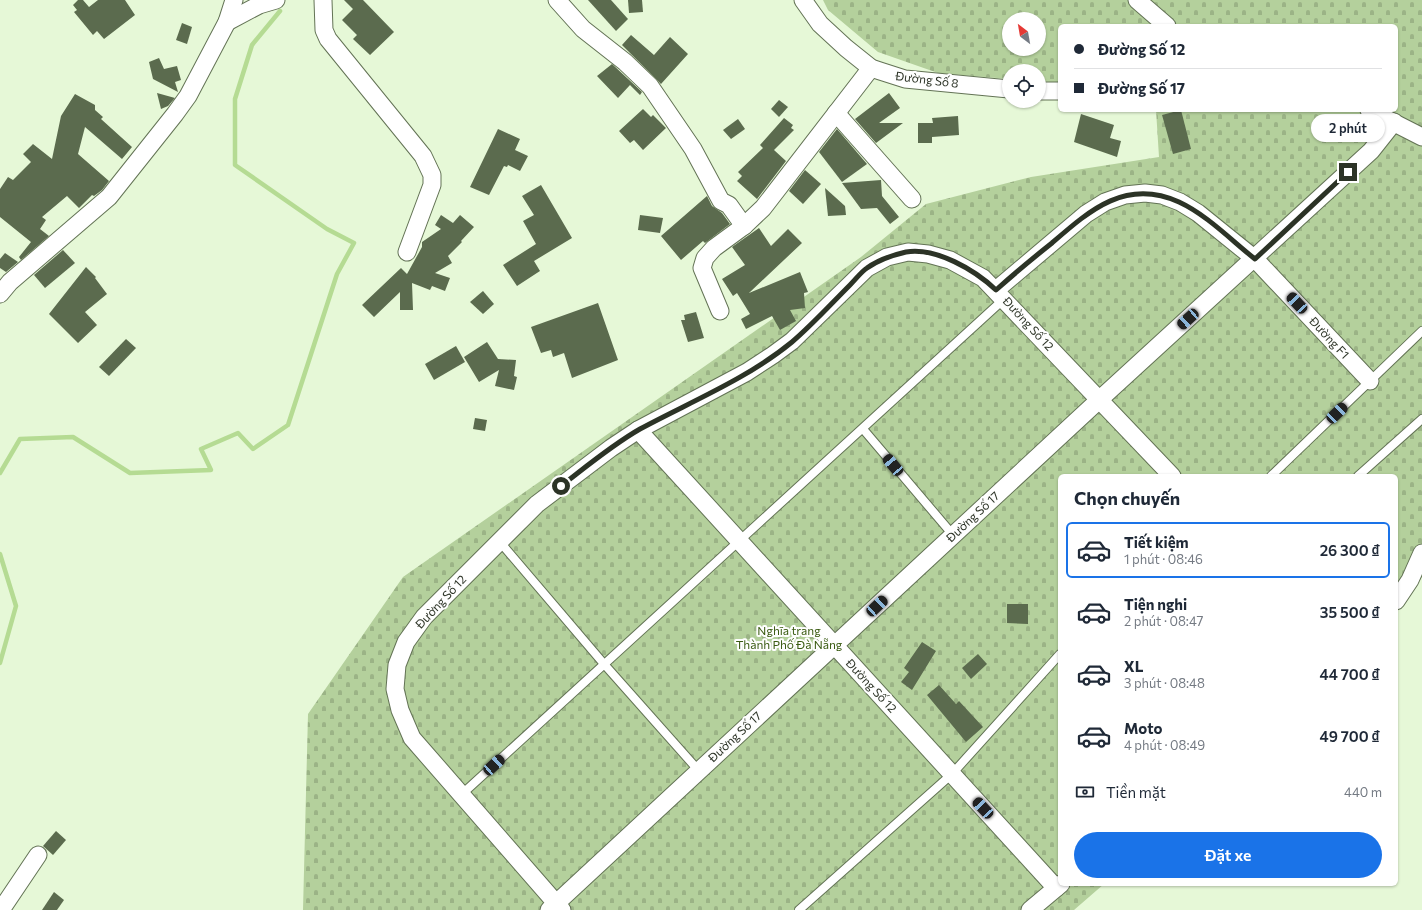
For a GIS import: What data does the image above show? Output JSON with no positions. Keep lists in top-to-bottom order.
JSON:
{
  "streets": {
    "street": [
      "Đường Số 8",
      "Đường Số 12",
      "Đường F1",
      "Đường Số 17"
    ]
  },
  "crossings": [
    ["Đường Số 12", "Đường F1"],
    ["Đường Số 12", "Đường Số 17"],
    ["Đường F1", "Đường Số 17"]
  ],
  "parks": ["Nghĩa trang Thành Phố Đà Nẵng"],
  "north": "top left",
  "page": {
    "banner": ["Đường Số 12", "Đường Số 17"],
    "bubble": "2 phút",
    "heading": "Chọn chuyến",
    "list": [
      {
        "name": "Tiết kiệm",
        "note": "1 phút · 08:46",
        "value": "26 300 ₫"
      },
      {
        "name": "Tiện nghi",
        "note": "2 phút · 08:47",
        "value": "35 500 ₫"
      },
      {
        "name": "XL",
        "note": "3 phút · 08:48",
        "value": "44 700 ₫"
      },
      {
        "name": "Moto",
        "note": "4 phút · 08:49",
        "value": "49 700 ₫"
      }
    ],
    "pay": ["Tiền mặt", "440 m"],
    "buttons": "Đặt xe"
  }
}
